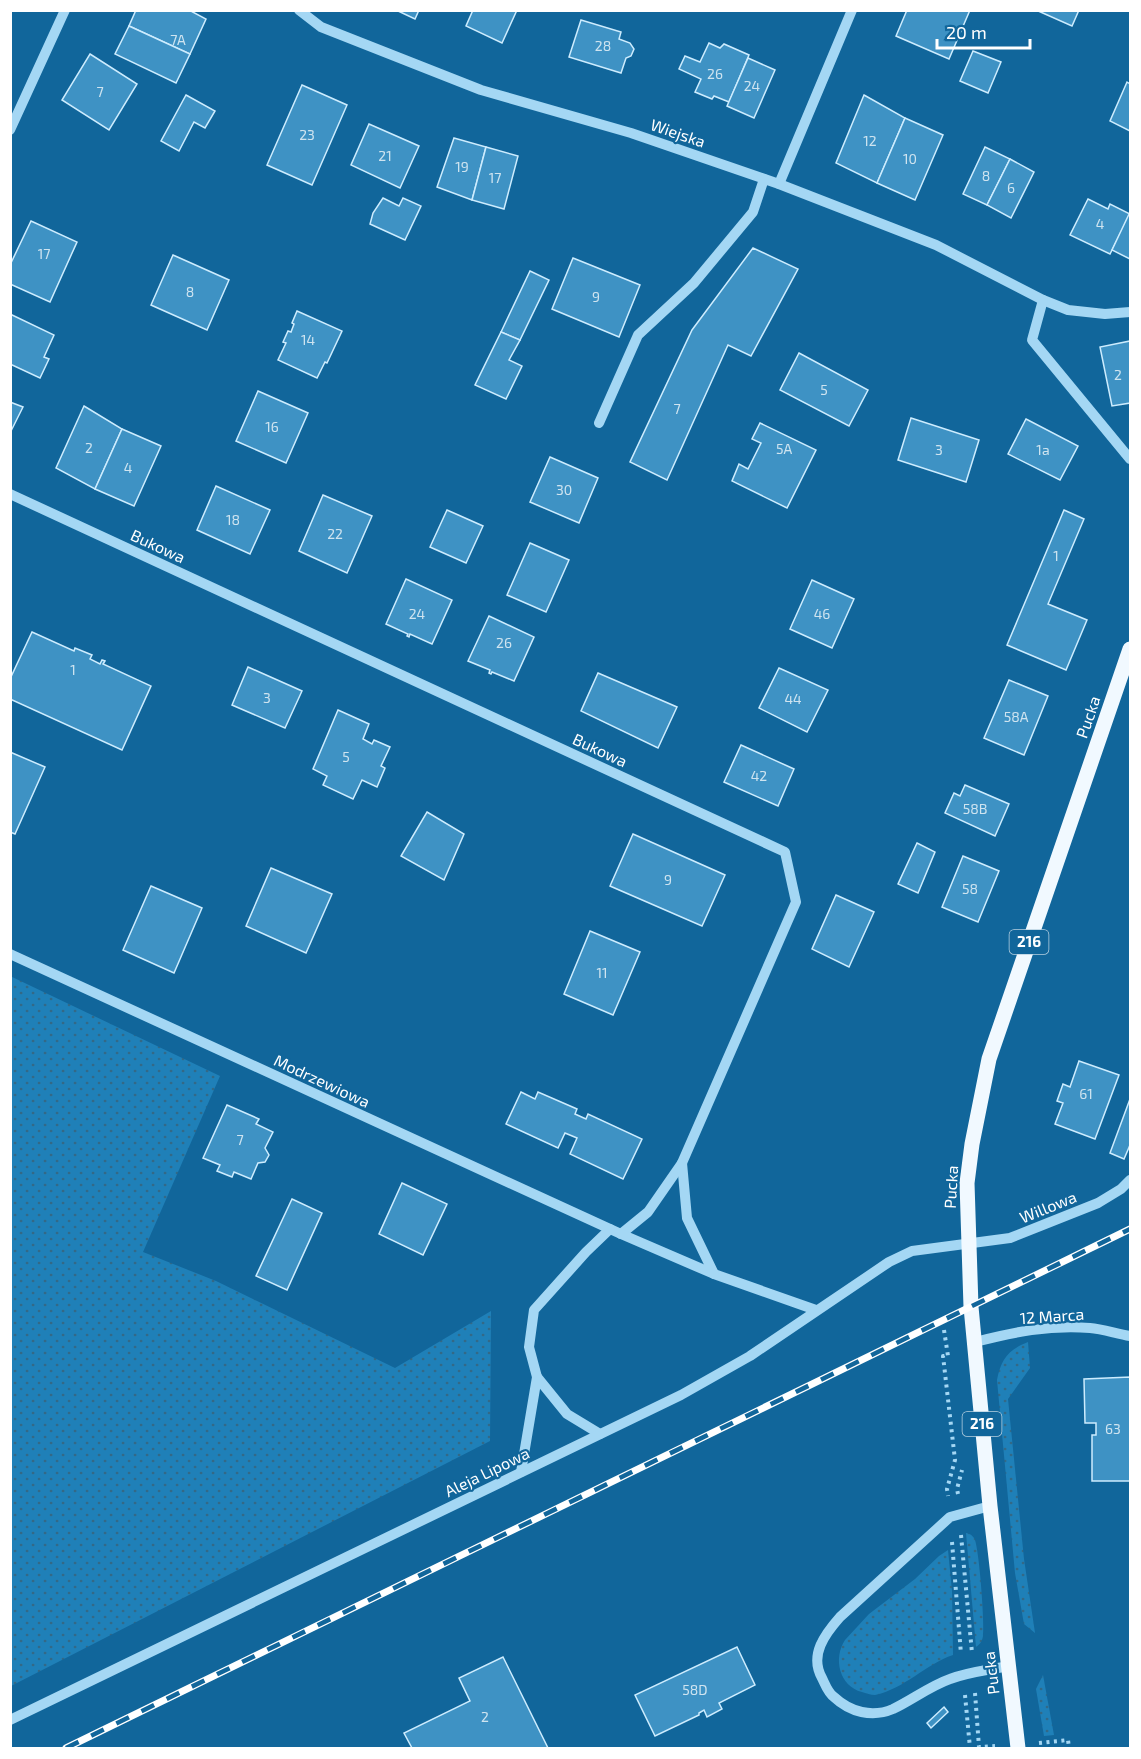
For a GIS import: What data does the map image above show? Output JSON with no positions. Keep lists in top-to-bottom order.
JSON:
{
  "streets": {
    "main road": ["Pucka", "216"],
    "street": [
      "Wiejska",
      "Bukowa",
      "Modrzewiowa",
      "Willowa",
      "12 Marca",
      "Aleja Lipowa"
    ]
  },
  "crossings": [
    ["Bukowa", "Modrzewiowa"],
    ["Pucka", "Willowa"],
    ["Pucka", "12 Marca"],
    ["Pucka", "Aleja Lipowa"],
    ["Modrzewiowa", "Aleja Lipowa"],
    ["Willowa", "Aleja Lipowa"]
  ],
  "house_numbers": [
    "7A",
    "28",
    "26",
    "24",
    "7",
    "23",
    "12",
    "21",
    "10",
    "19",
    "8",
    "17",
    "6",
    "4",
    "17",
    "8",
    "9",
    "14",
    "2",
    "5",
    "7",
    "16",
    "2",
    "5A",
    "3",
    "1a",
    "4",
    "30",
    "18",
    "22",
    "1",
    "24",
    "46",
    "26",
    "1",
    "3",
    "44",
    "58A",
    "5",
    "42",
    "58B",
    "9",
    "58",
    "11",
    "61",
    "7",
    "63",
    "58D",
    "2"
  ],
  "scale_bar": "20 m"
}
